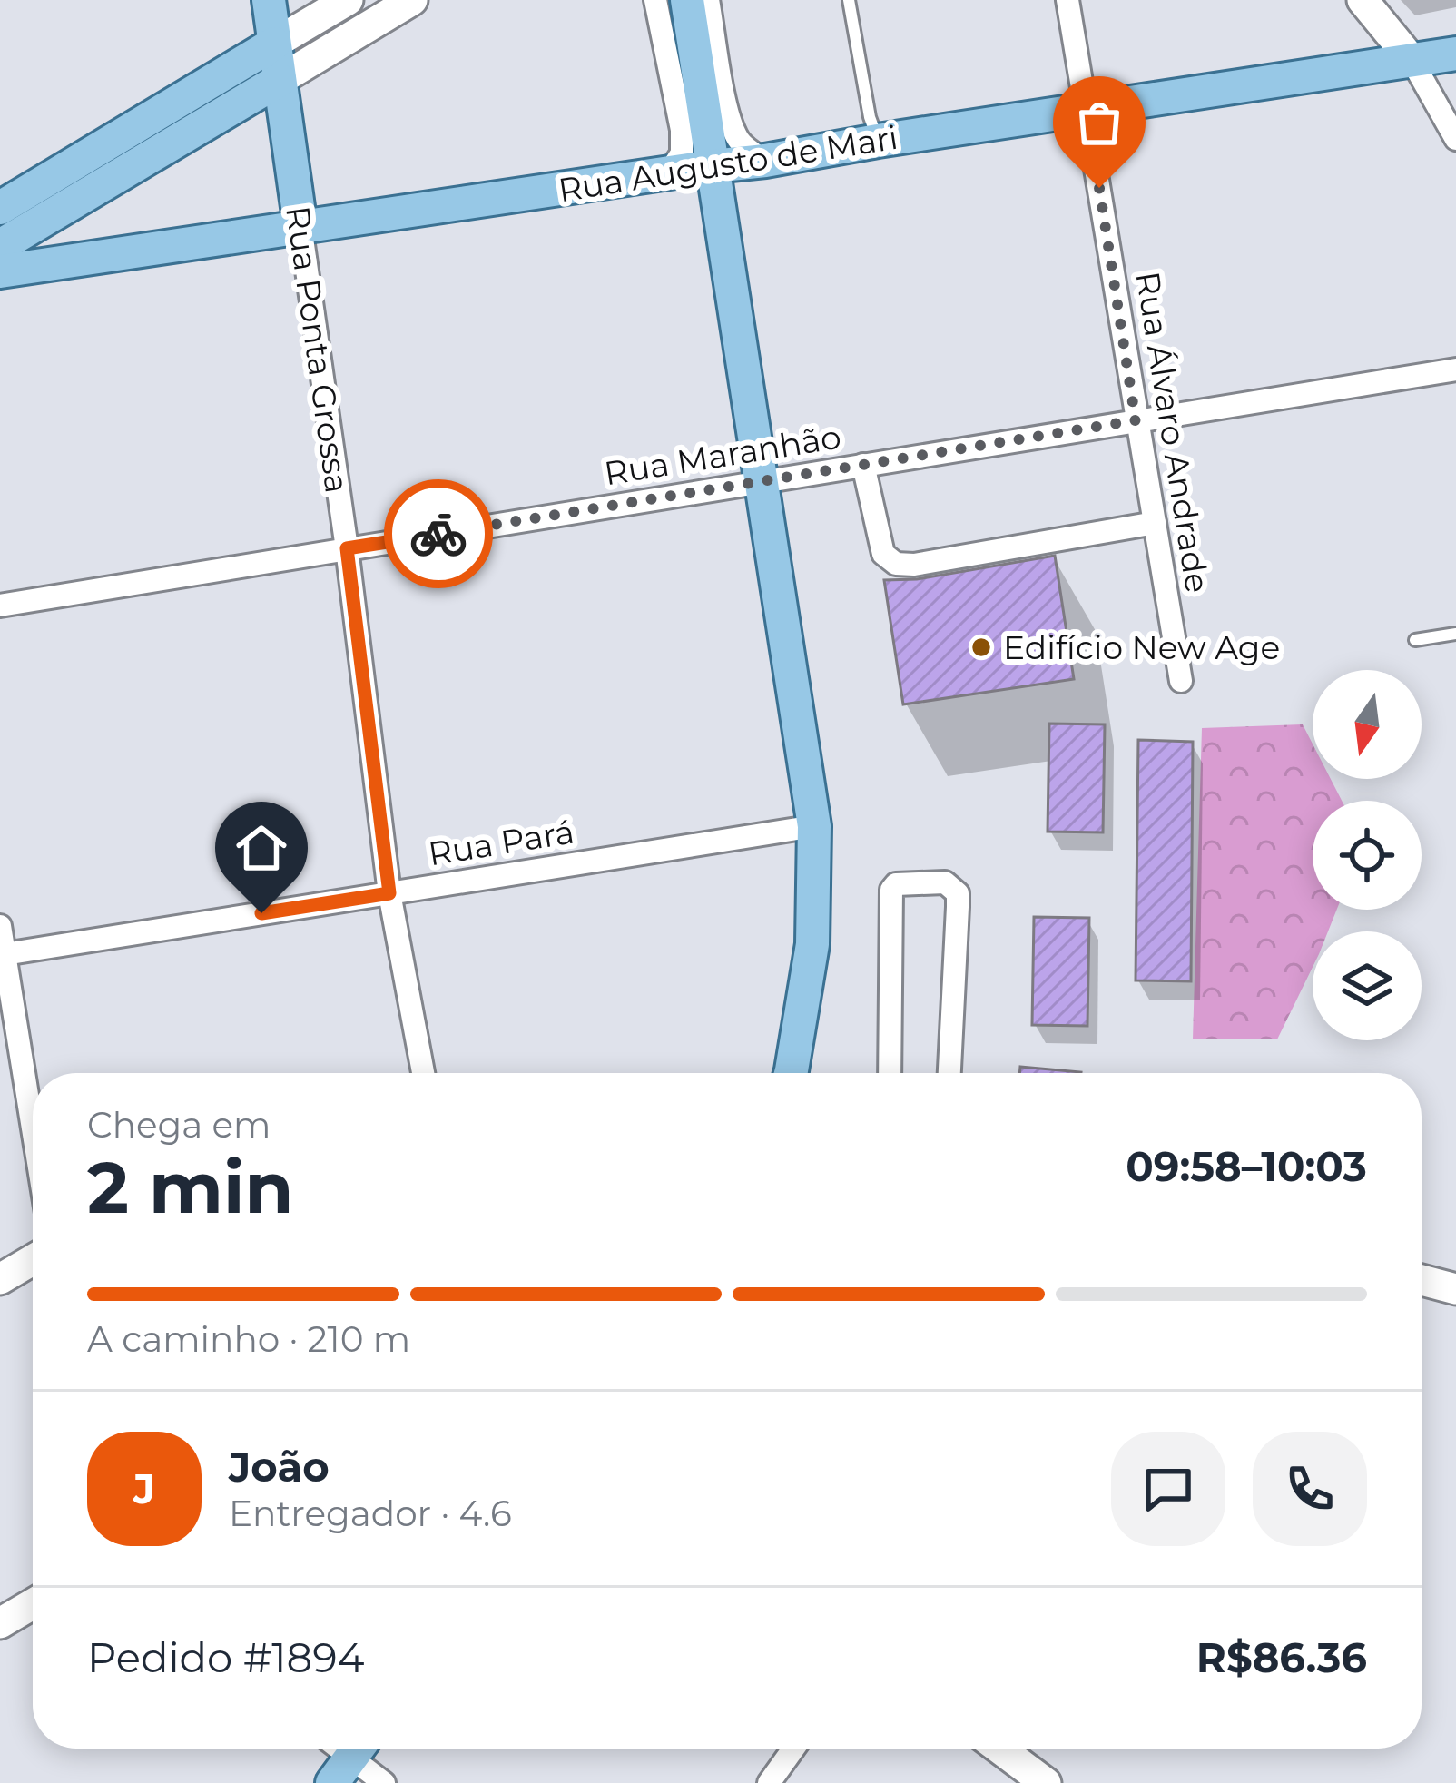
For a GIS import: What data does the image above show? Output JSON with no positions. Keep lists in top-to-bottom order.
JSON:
{
  "streets": {
    "main road": ["Rua Augusto de Mari", "Rua Ponta Grossa"],
    "street": ["Rua Álvaro Andrade", "Rua Maranhão", "Rua Pará"]
  },
  "crossings": [
    ["Rua Augusto de Mari", "Rua Ponta Grossa"],
    ["Rua Augusto de Mari", "Rua Álvaro Andrade"],
    ["Rua Ponta Grossa", "Rua Maranhão"],
    ["Rua Ponta Grossa", "Rua Pará"],
    ["Rua Álvaro Andrade", "Rua Maranhão"]
  ],
  "places": ["Edifício New Age"],
  "north": "bottom",
  "page": {
    "heading": ["2 min", "Chega em", "09:58–10:03"],
    "panel": [
      "João",
      "Entregador · 4.6",
      "Pedido #1894",
      "R$86.36"
    ],
    "bar": "A caminho · 210 m",
    "round": "J"
  }
}
